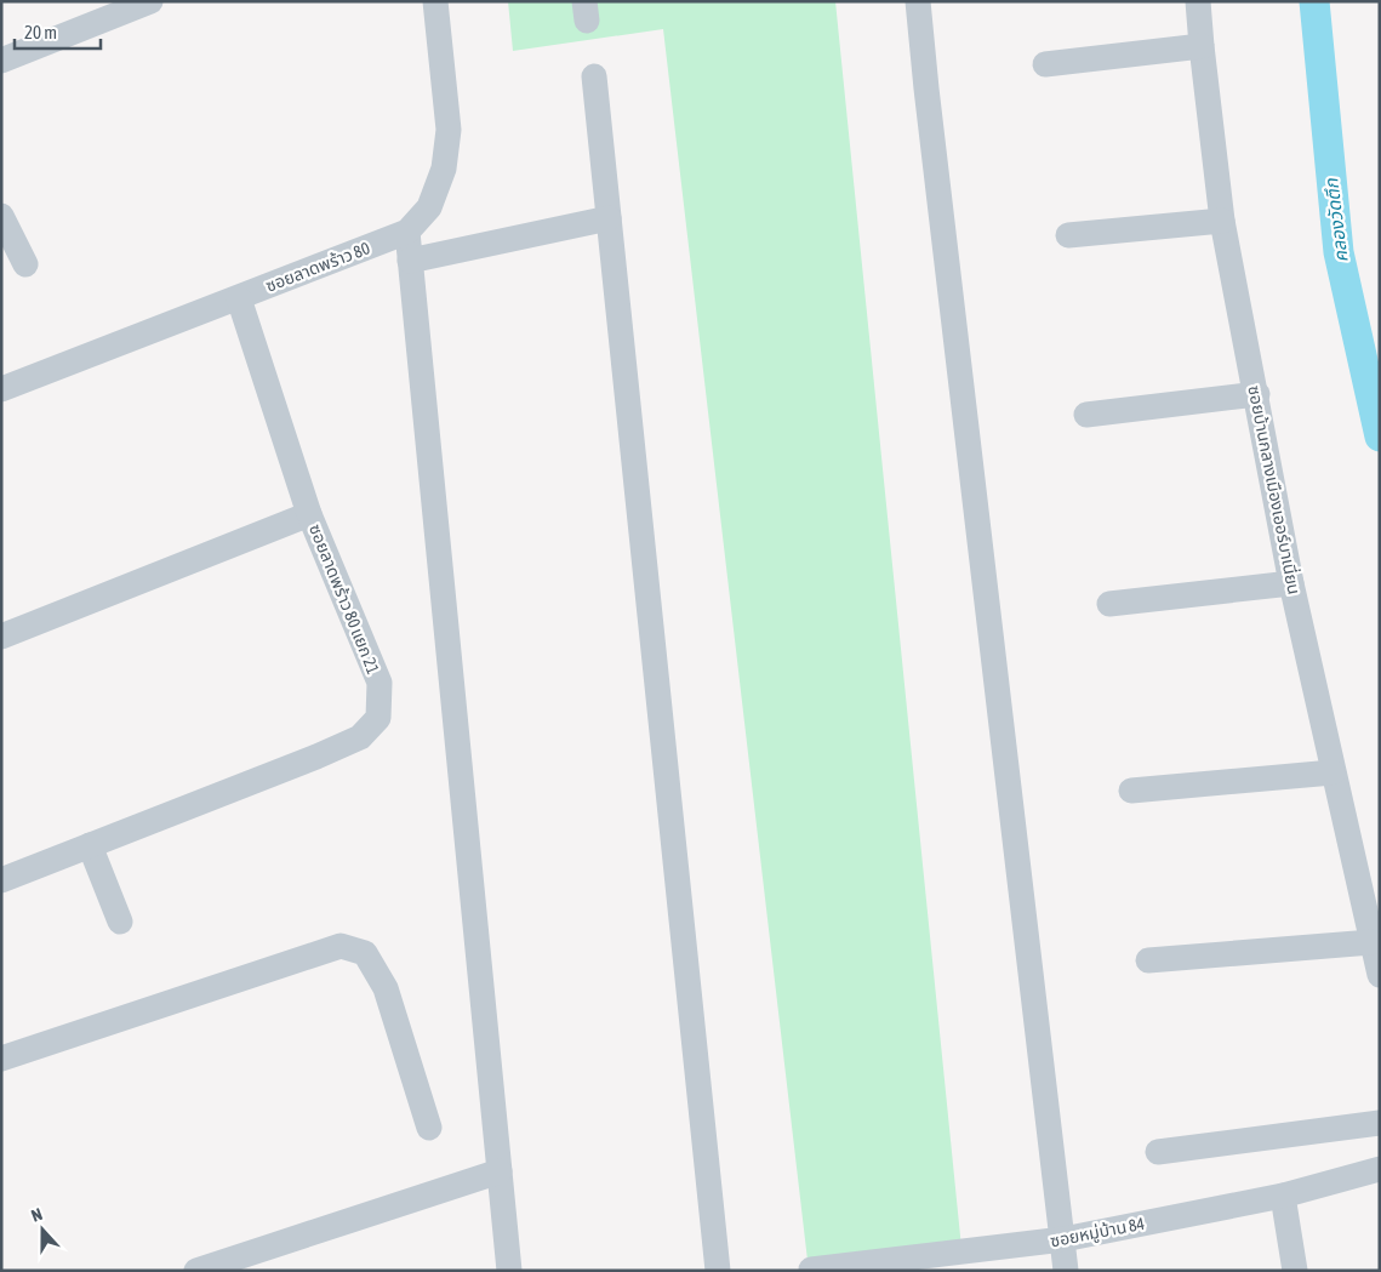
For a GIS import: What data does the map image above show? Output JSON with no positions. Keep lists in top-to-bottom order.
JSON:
{
  "streets": {
    "street": [
      "ซอยลาดพร้าว 80",
      "ซอยบ้านกลางเมืองเออร์บาเนี่ยน",
      "ซอยลาดพร้าว 80 แยก 21",
      "ซอยหมู่บ้าน 84"
    ]
  },
  "crossings": [
    ["ซอยลาดพร้าว 80", "ซอยลาดพร้าว 80 แยก 21"]
  ],
  "water": ["คลองวัดตึก"],
  "scale_bar": "20 m",
  "north": "top"
}
